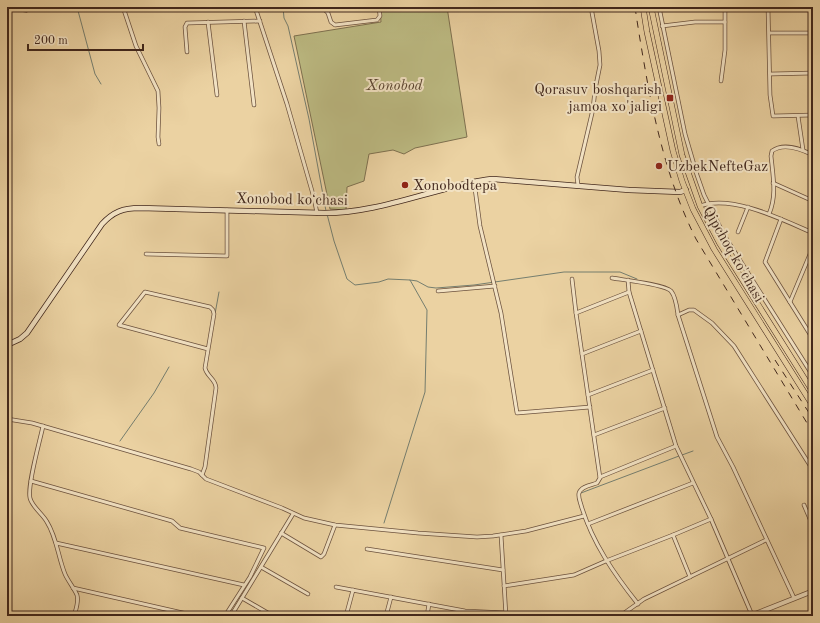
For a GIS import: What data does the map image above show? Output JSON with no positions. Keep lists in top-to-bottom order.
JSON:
{
  "streets": {
    "main road": ["Xonobod koʻchasi", "Qipchoq ko'chasi"]
  },
  "crossings": [
    ["Xonobod koʻchasi", "Qipchoq ko'chasi"]
  ],
  "parks": ["Xonobod"],
  "places": {
    "transit": ["Qorasuv boshqarish jamoa xo'jaligi"],
    "other": ["UzbekNefteGaz", "Xonobodtepa"]
  },
  "scale_bar": "200 m"
}
